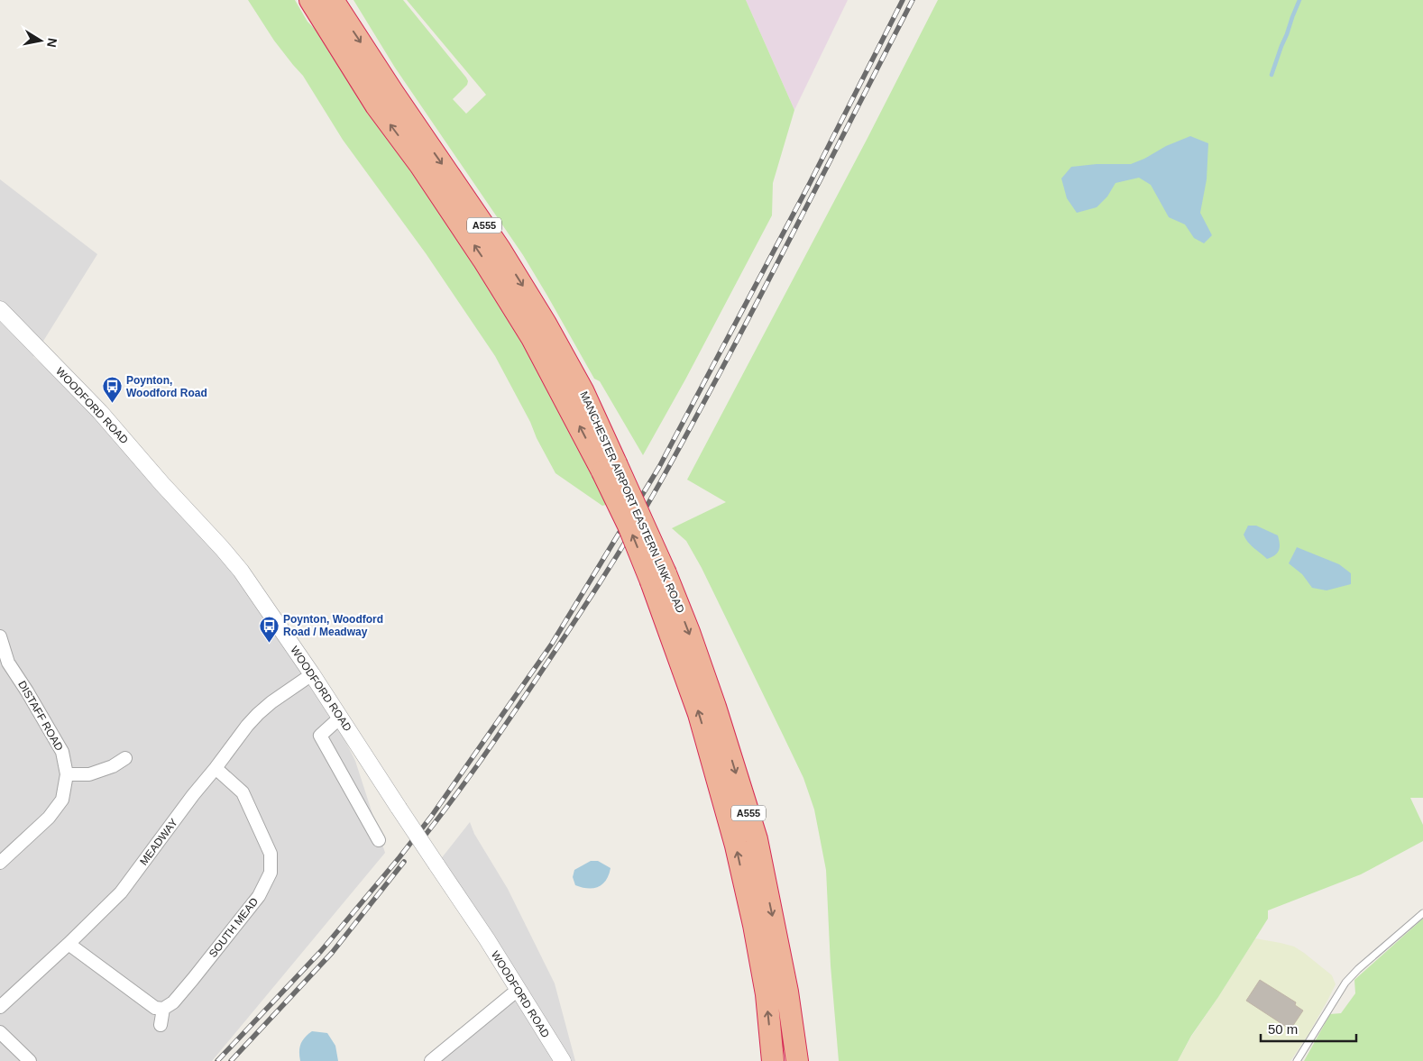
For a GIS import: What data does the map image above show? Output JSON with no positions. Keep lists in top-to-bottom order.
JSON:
{
  "streets": {
    "highway": ["A555", "MANCHESTER AIRPORT EASTERN LINK ROAD"],
    "street": [
      "WOODFORD ROAD",
      "DISTAFF ROAD",
      "MEADWAY",
      "SOUTH MEAD"
    ]
  },
  "crossings": [
    ["WOODFORD ROAD", "MEADWAY"],
    ["MEADWAY", "SOUTH MEAD"]
  ],
  "places": {
    "bus stop": ["Poynton, Woodford Road", "Poynton, Woodford Road / Meadway"]
  },
  "scale_bar": "50 m",
  "north": "right"
}
